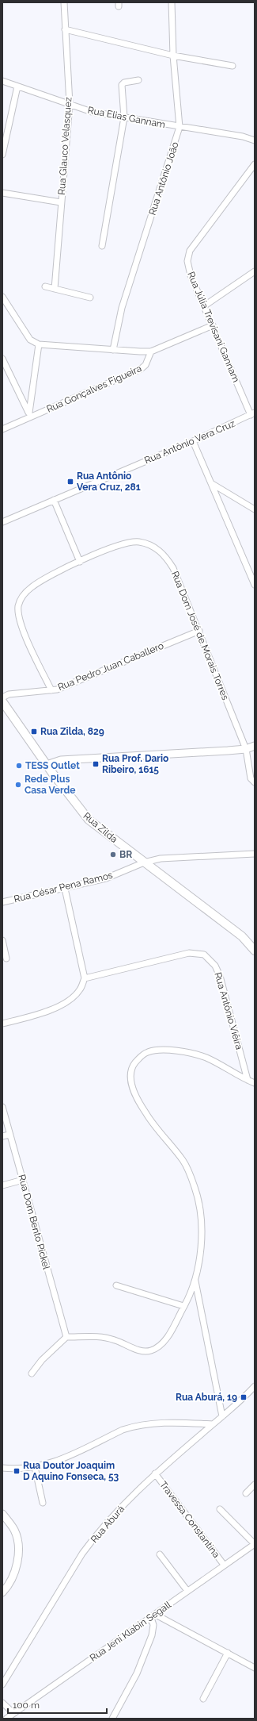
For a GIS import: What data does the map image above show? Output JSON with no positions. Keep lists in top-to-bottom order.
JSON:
{
  "streets": {
    "main road": ["Rua Zilda"],
    "street": [
      "Rua Elias Gannam",
      "Rua Glauco Velasquez",
      "Rua Antônio João",
      "Rua Júlia Trevisani Gannam",
      "Rua Gonçalves Figueira",
      "Rua Antônio Vera Cruz",
      "Rua Dom José de Morais Torres",
      "Rua Pedro Juan Caballero",
      "Rua César Pena Ramos",
      "Rua Antônio Viêira",
      "Rua Dom Bento Pickel",
      "Travessa Constantina",
      "Rua Aburá",
      "Rua Jeni Klabin Segall"
    ]
  },
  "crossings": [
    ["Rua Elias Gannam", "Rua Glauco Velasquez"],
    ["Rua Elias Gannam", "Rua Antônio João"],
    ["Rua Júlia Trevisani Gannam", "Rua Antônio Vera Cruz"],
    ["Rua Dom José de Morais Torres", "Rua Pedro Juan Caballero"],
    ["Rua Zilda", "Rua César Pena Ramos"],
    ["Travessa Constantina", "Rua Aburá"],
    ["Travessa Constantina", "Rua Jeni Klabin Segall"]
  ],
  "places": {
    "transit": [
      "Rua Antônio Vera Cruz, 281",
      "Rua Zilda, 829",
      "Rua Prof. Dario Ribeiro, 1615",
      "Rua Aburá, 19",
      "Rua Doutor Joaquim D Aquino Fonseca, 53"
    ],
    "other": ["TESS Outlet", "Rede Plus Casa Verde", "BR"]
  },
  "scale_bar": "100 m"
}
